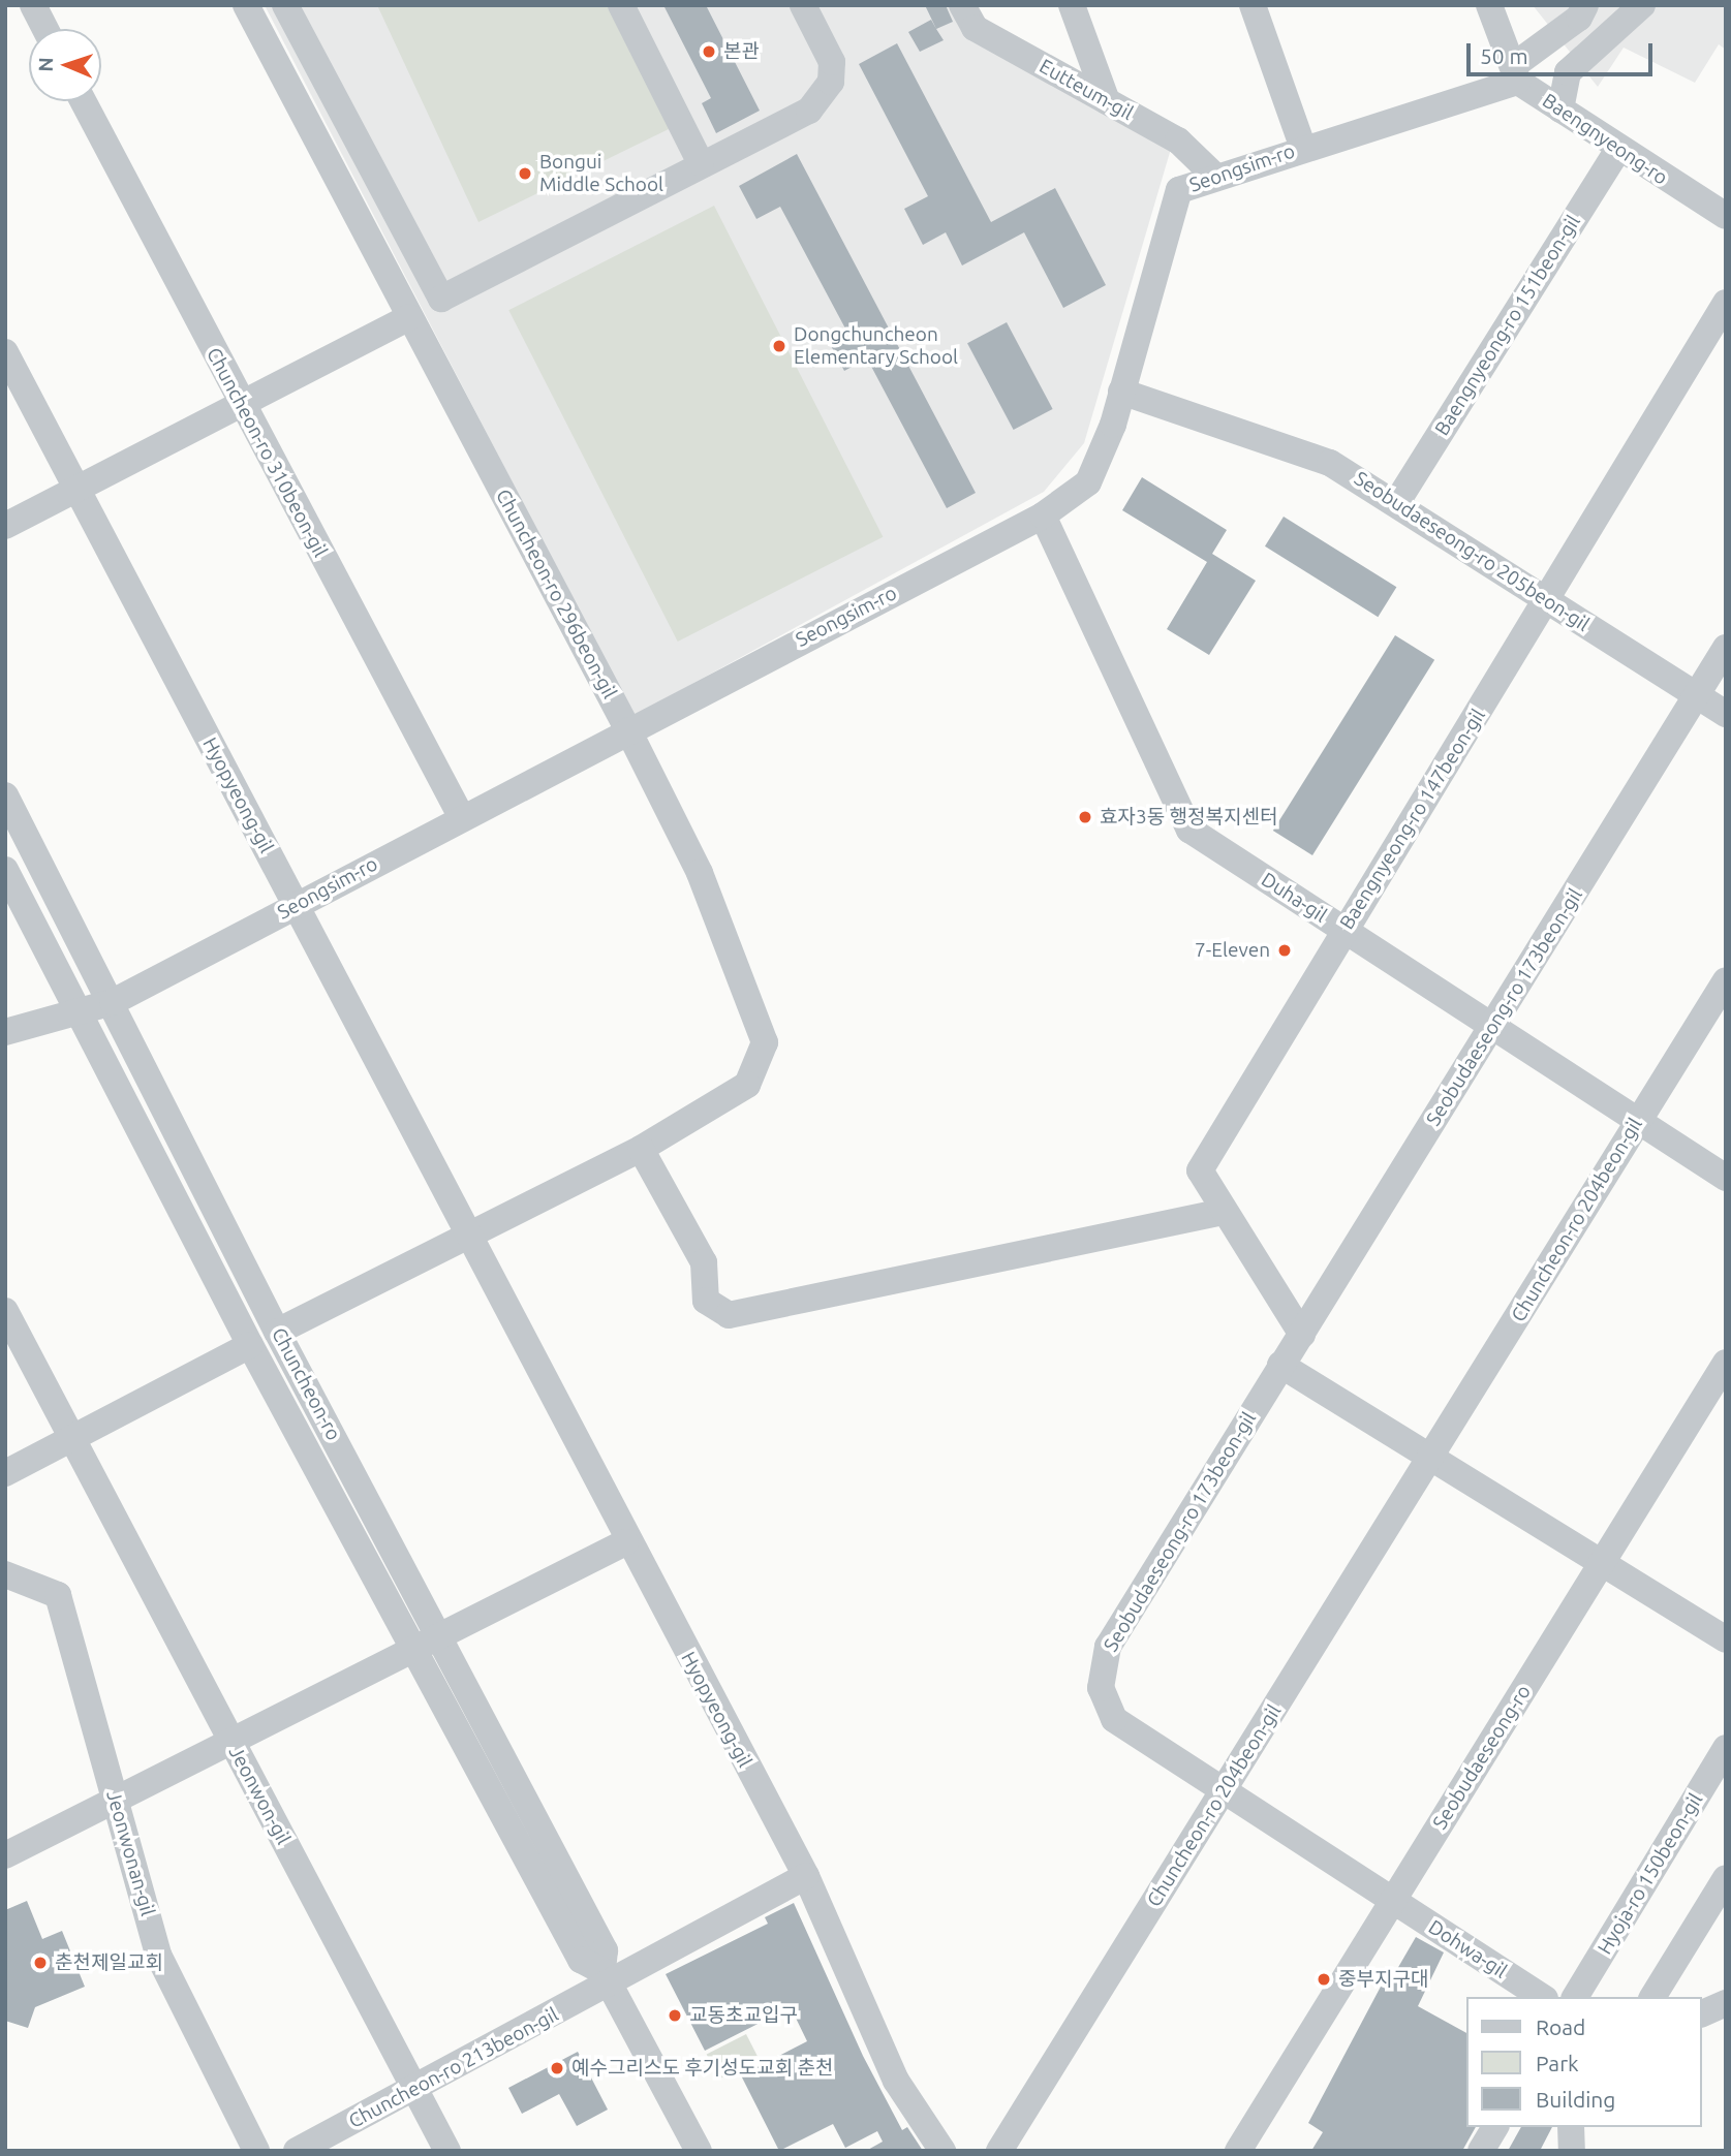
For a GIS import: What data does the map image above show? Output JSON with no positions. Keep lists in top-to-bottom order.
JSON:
{
  "streets": {
    "street": [
      "Eutteum-gil",
      "Baengnyeong-ro",
      "Seongsim-ro",
      "Baengnyeong-ro 151beon-gil",
      "Chuncheon-ro 310beon-gil",
      "Seobudaeseong-ro 205beon-gil",
      "Chuncheon-ro 296beon-gil",
      "Hyopyeong-gil",
      "Baengnyeong-ro 147beon-gil",
      "Duha-gil",
      "Seobudaeseong-ro 173beon-gil",
      "Chuncheon-ro 204beon-gil",
      "Chuncheon-ro",
      "Seobudaeseong-ro",
      "Jeonwon-gil",
      "Jeonwonan-gil",
      "Hyoja-ro 150beon-gil",
      "Dohwa-gil",
      "Chuncheon-ro 213beon-gil"
    ]
  },
  "crossings": [
    ["Eutteum-gil", "Seongsim-ro"],
    ["Baengnyeong-ro", "Seongsim-ro"],
    ["Baengnyeong-ro", "Baengnyeong-ro 151beon-gil"],
    ["Seongsim-ro", "Chuncheon-ro 310beon-gil"],
    ["Seongsim-ro", "Seobudaeseong-ro 205beon-gil"],
    ["Seongsim-ro", "Chuncheon-ro 296beon-gil"],
    ["Seongsim-ro", "Hyopyeong-gil"],
    ["Seongsim-ro", "Duha-gil"],
    ["Seongsim-ro", "Chuncheon-ro"],
    ["Baengnyeong-ro 151beon-gil", "Seobudaeseong-ro 205beon-gil"],
    ["Seobudaeseong-ro 205beon-gil", "Baengnyeong-ro 147beon-gil"],
    ["Seobudaeseong-ro 205beon-gil", "Seobudaeseong-ro 173beon-gil"],
    ["Baengnyeong-ro 147beon-gil", "Duha-gil"],
    ["Baengnyeong-ro 147beon-gil", "Seobudaeseong-ro 173beon-gil"],
    ["Duha-gil", "Seobudaeseong-ro 173beon-gil"],
    ["Duha-gil", "Chuncheon-ro 204beon-gil"],
    ["Seobudaeseong-ro 173beon-gil", "Chuncheon-ro 204beon-gil"],
    ["Seobudaeseong-ro 173beon-gil", "Seobudaeseong-ro"],
    ["Seobudaeseong-ro 173beon-gil", "Dohwa-gil"],
    ["Chuncheon-ro", "Chuncheon-ro 213beon-gil"],
    ["Seobudaeseong-ro", "Dohwa-gil"],
    ["Jeonwon-gil", "Chuncheon-ro 213beon-gil"]
  ],
  "places": [
    "본관",
    "Bongui Middle School",
    "Dongchuncheon Elementary School",
    "효자3동 행정복지센터",
    "7-Eleven",
    "춘천제일교회",
    "중부지구대",
    "교동초교입구",
    "예수그리스도 후기성도교회 춘천"
  ],
  "legend": ["Road", "Park", "Building"],
  "scale_bar": "50 m",
  "north": "left"
}
